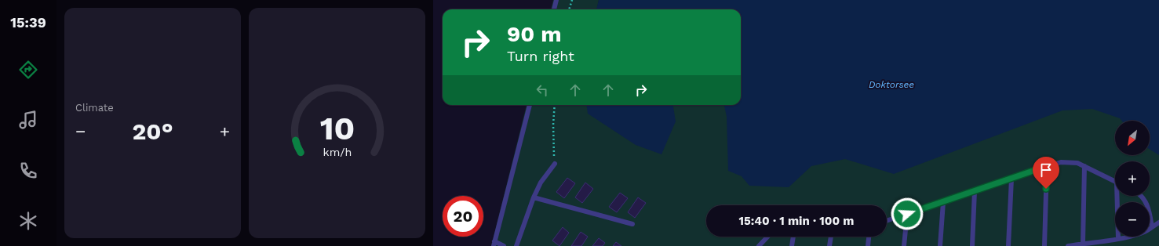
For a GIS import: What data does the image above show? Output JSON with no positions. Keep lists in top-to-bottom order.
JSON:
{
  "water": ["Doktorsee"],
  "north": "bottom left",
  "page": {
    "tabs": "15:39",
    "tile": "Climate",
    "turn": ["90 m", "Turn right"],
    "heat": ["−", "20°", "+"],
    "map_buttons": ["+", "−"],
    "limit": "20",
    "trip": "15:40 · 1 min · 100 m",
    "gauge": ["10", "km/h"]
  }
}
